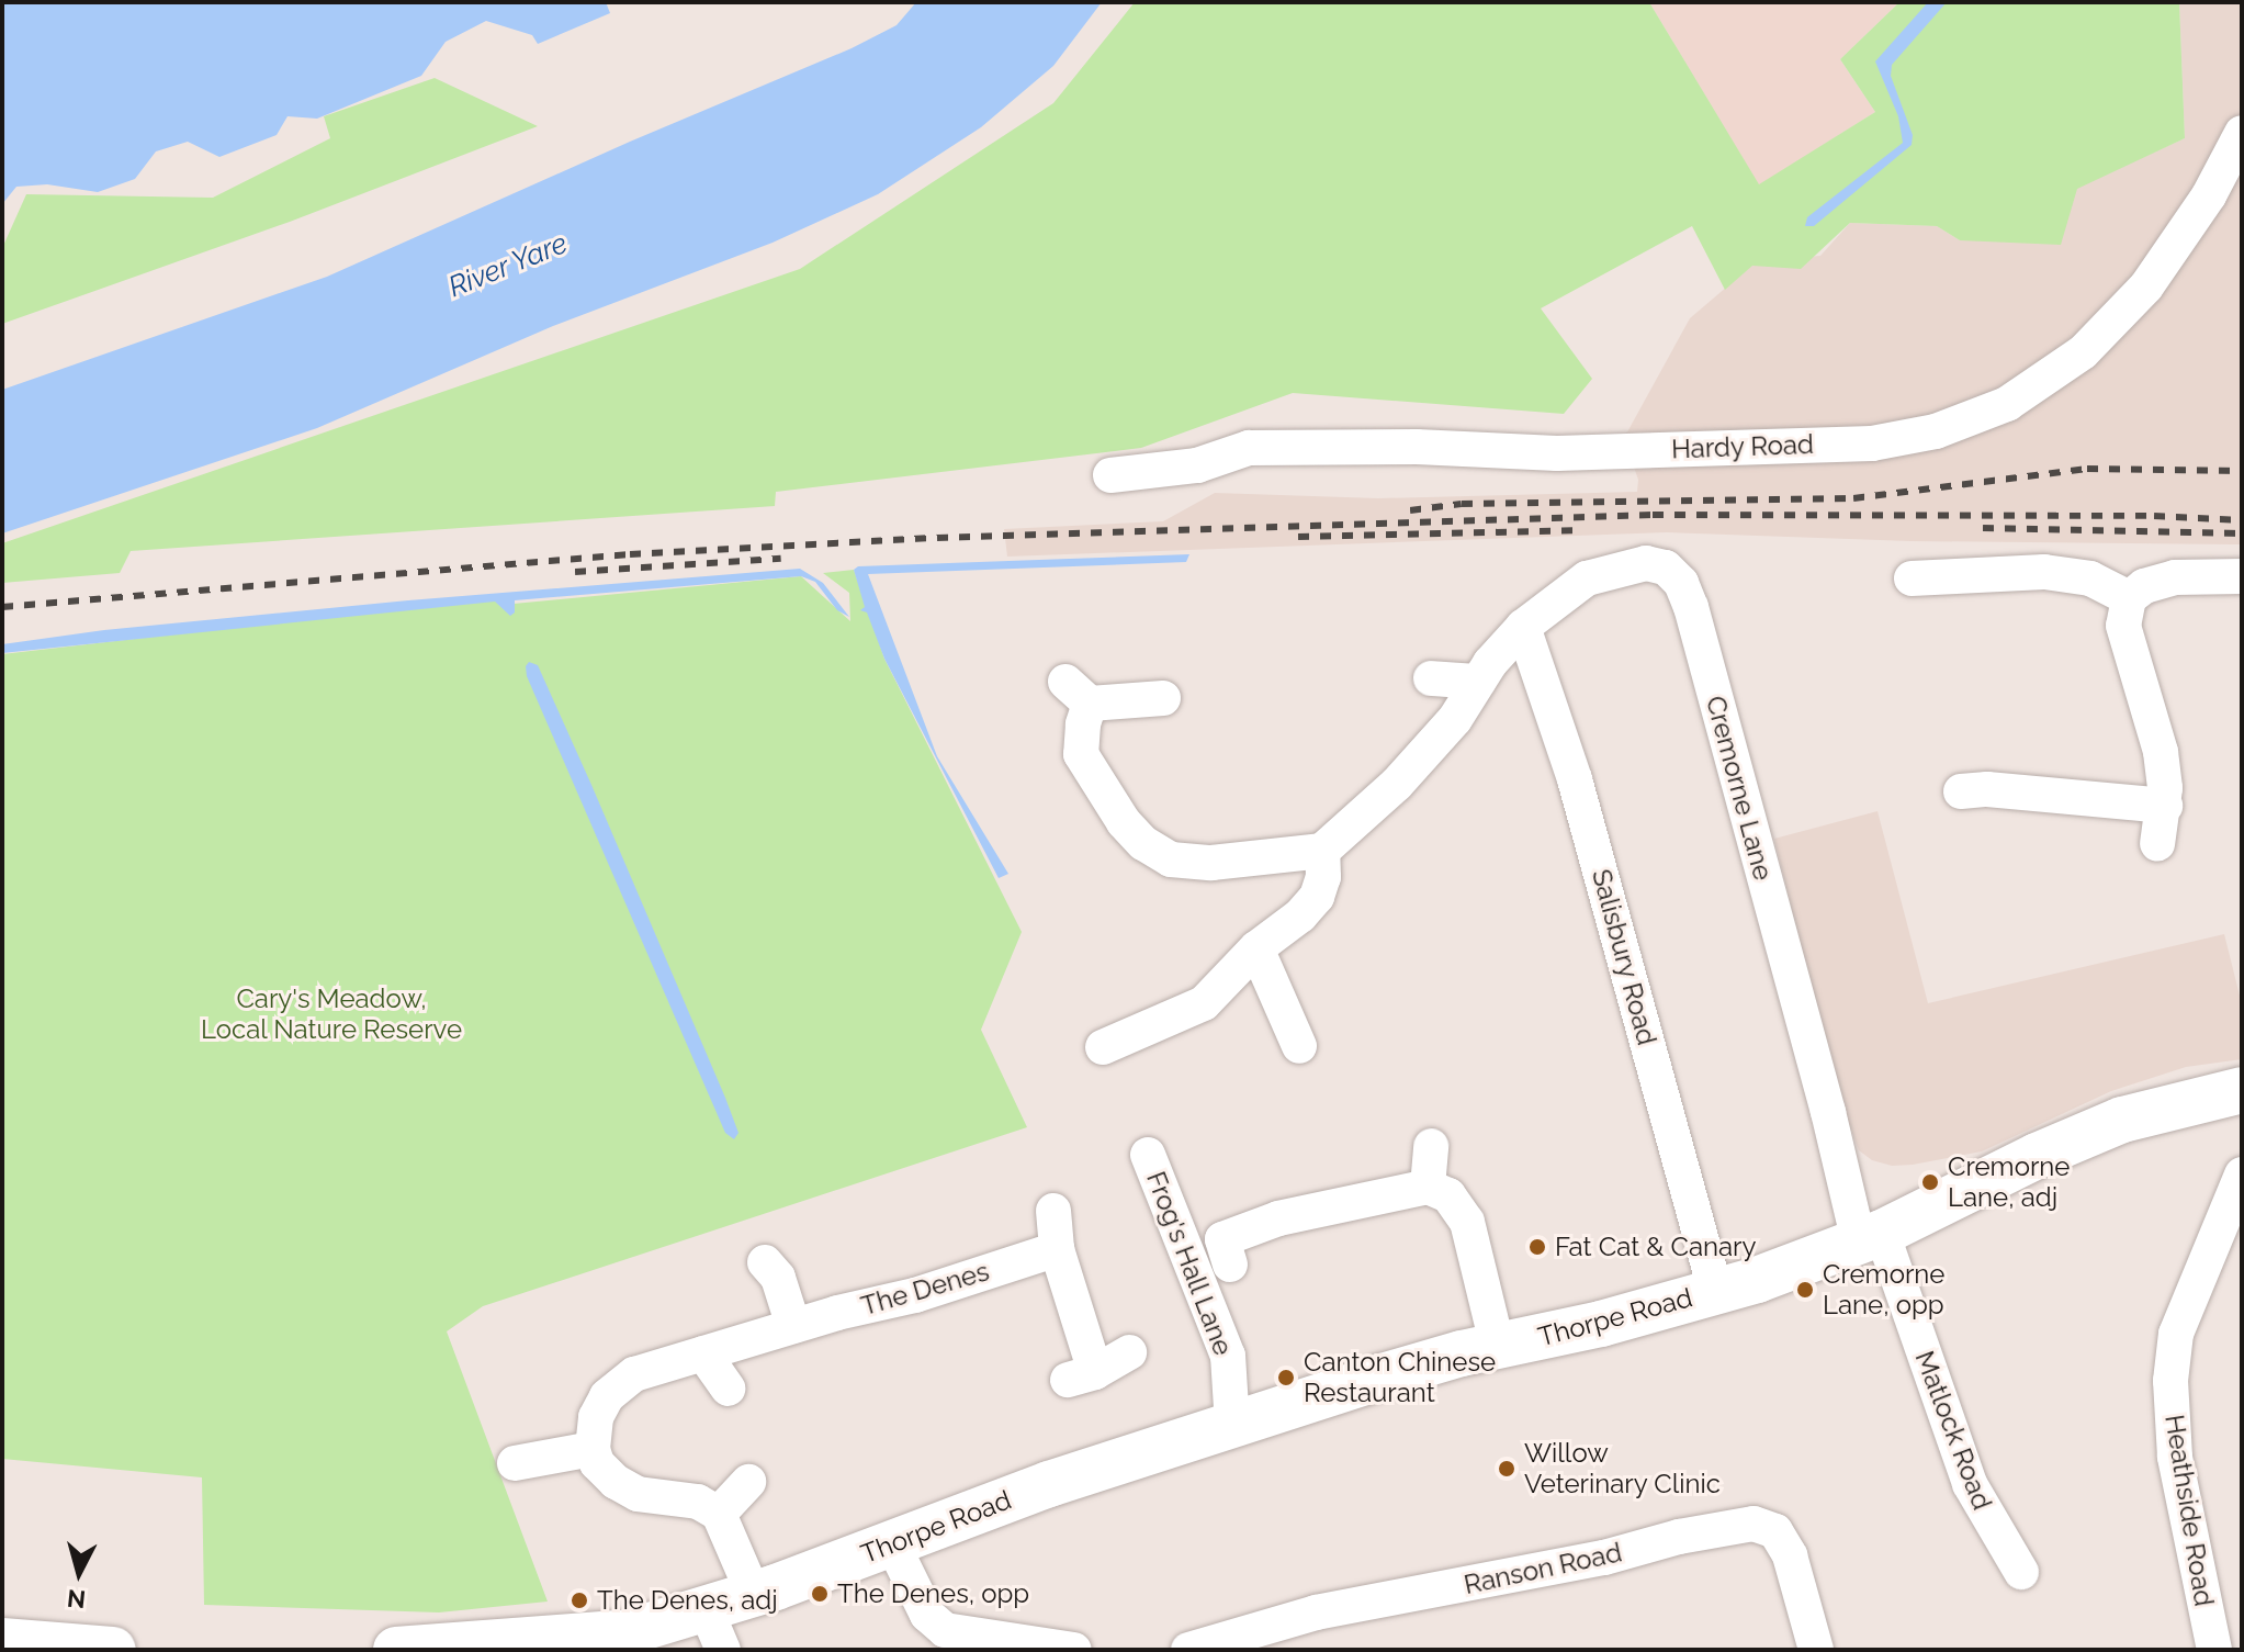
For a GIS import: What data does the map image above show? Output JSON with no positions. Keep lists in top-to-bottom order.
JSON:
{
  "streets": {
    "main road": ["Thorpe Road"],
    "street": [
      "Hardy Road",
      "Cremorne Lane",
      "Salisbury Road",
      "Frog's Hall Lane",
      "The Denes",
      "Matlock Road",
      "Heathside Road",
      "Ranson Road"
    ]
  },
  "crossings": [
    ["Cremorne Lane", "Salisbury Road"],
    ["Cremorne Lane", "Thorpe Road"],
    ["Cremorne Lane", "Matlock Road"],
    ["Salisbury Road", "Thorpe Road"],
    ["Frog's Hall Lane", "Thorpe Road"],
    ["Thorpe Road", "Matlock Road"]
  ],
  "water": ["River Yare"],
  "parks": ["Cary's Meadow, Local Nature Reserve"],
  "places": [
    "Cremorne Lane, adj",
    "Fat Cat & Canary",
    "Cremorne Lane, opp",
    "Canton Chinese Restaurant",
    "Willow Veterinary Clinic",
    "The Denes, opp",
    "The Denes, adj"
  ],
  "north": "bottom"
}
